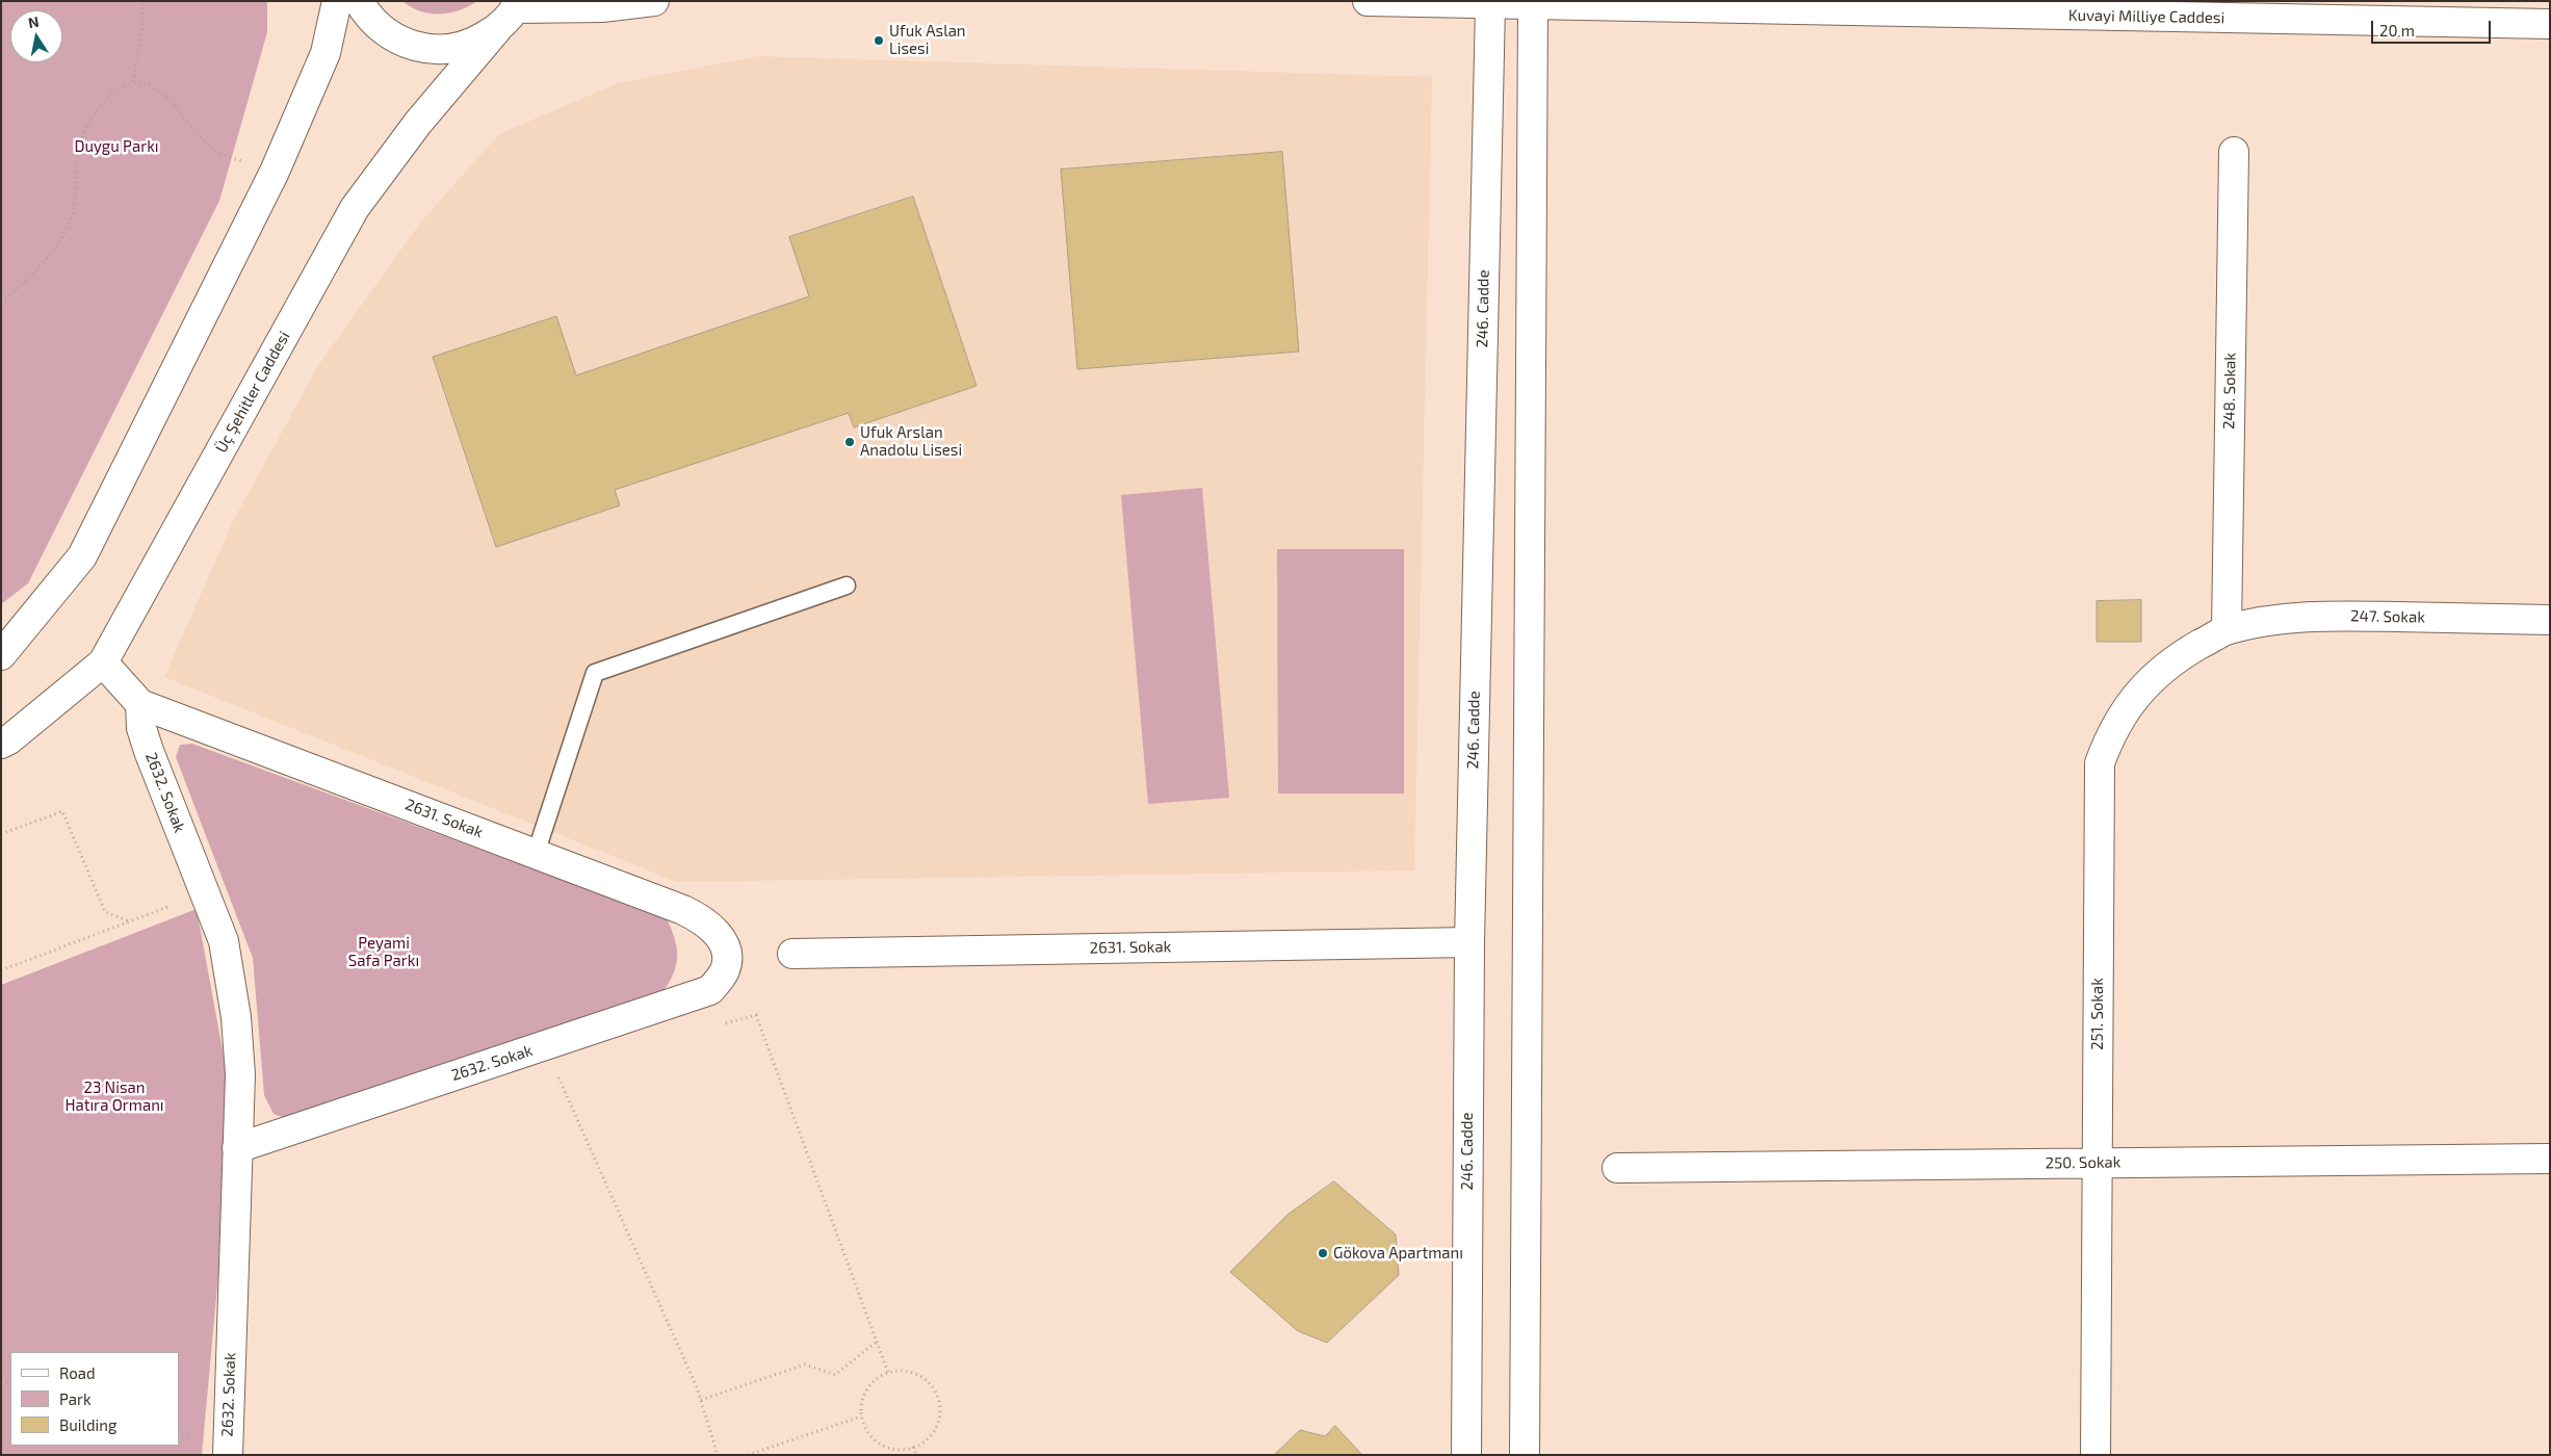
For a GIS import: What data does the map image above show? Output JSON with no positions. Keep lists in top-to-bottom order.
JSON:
{
  "streets": {
    "street": [
      "Kuvayi Milliye Caddesi",
      "246. Cadde",
      "248. Sokak",
      "Üç Şehitler Caddesi",
      "247. Sokak",
      "2632. Sokak",
      "2631. Sokak",
      "251. Sokak",
      "250. Sokak"
    ]
  },
  "crossings": [
    ["Kuvayi Milliye Caddesi", "246. Cadde"],
    ["246. Cadde", "2631. Sokak"],
    ["248. Sokak", "247. Sokak"],
    ["248. Sokak", "251. Sokak"],
    ["247. Sokak", "251. Sokak"],
    ["2632. Sokak", "2631. Sokak"],
    ["251. Sokak", "250. Sokak"]
  ],
  "parks": ["Duygu Parkı", "Peyami Safa Parkı", "23 Nisan Hatıra Ormanı"],
  "places": ["Ufuk Aslan Lisesi", "Ufuk Arslan Anadolu Lisesi", "Gökova Apartmanı"],
  "legend": ["Road", "Park", "Building"],
  "scale_bar": "20 m",
  "north": "top"
}
